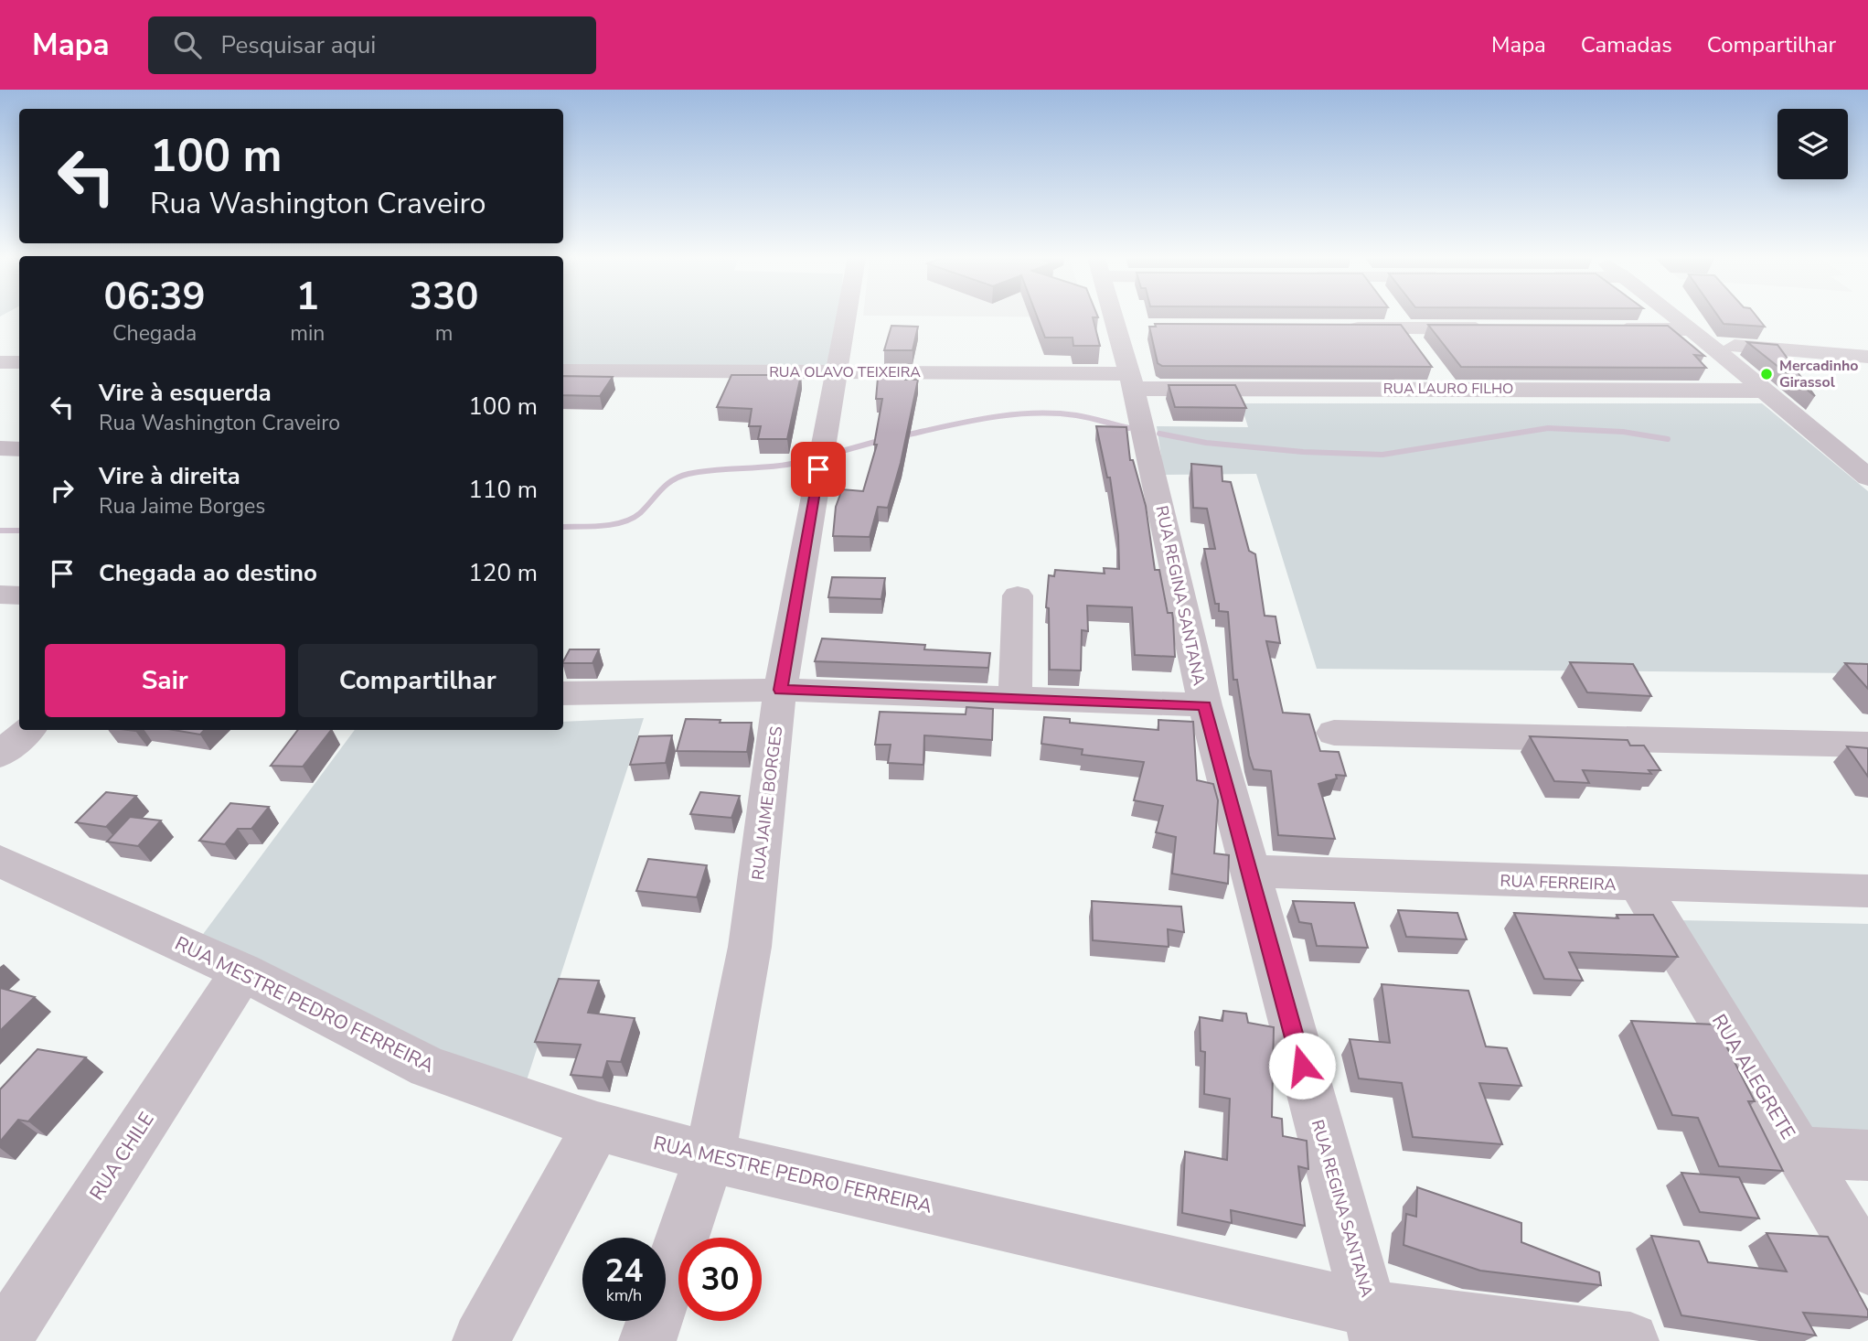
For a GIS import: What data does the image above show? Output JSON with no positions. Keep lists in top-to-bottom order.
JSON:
{
  "streets": {
    "street": [
      "RUA OLAVO TEIXEIRA",
      "RUA LAURO FILHO",
      "RUA REGINA SANTANA",
      "RUA JAIME BORGES",
      "RUA FERREIRA",
      "RUA MESTRE PEDRO FERREIRA",
      "RUA ALEGRETE",
      "RUA CHILE"
    ]
  },
  "crossings": [
    ["RUA OLAVO TEIXEIRA", "RUA LAURO FILHO"],
    ["RUA OLAVO TEIXEIRA", "RUA REGINA SANTANA"],
    ["RUA OLAVO TEIXEIRA", "RUA JAIME BORGES"],
    ["RUA LAURO FILHO", "RUA REGINA SANTANA"],
    ["RUA REGINA SANTANA", "RUA FERREIRA"],
    ["RUA REGINA SANTANA", "RUA MESTRE PEDRO FERREIRA"],
    ["RUA JAIME BORGES", "RUA MESTRE PEDRO FERREIRA"],
    ["RUA FERREIRA", "RUA ALEGRETE"],
    ["RUA MESTRE PEDRO FERREIRA", "RUA CHILE"]
  ],
  "places": ["Mercadinho Girassol"],
  "page": {
    "header": "Mapa",
    "search": "Pesquisar aqui",
    "nav": ["Mapa", "Camadas", "Compartilhar"],
    "turn": ["100 m", "Rua Washington Craveiro"],
    "eta": [
      "06:39",
      "Chegada",
      "1",
      "min",
      "330",
      "m"
    ],
    "list": [
      {
        "name": "Vire à esquerda",
        "note": "Rua Washington Craveiro",
        "value": "100 m"
      },
      {
        "name": "Vire à direita",
        "note": "Rua Jaime Borges",
        "value": "110 m"
      },
      {
        "name": "Chegada ao destino",
        "value": "120 m"
      }
    ],
    "buttons": ["Sair", "Compartilhar"],
    "speed": "24 km/h",
    "limit": "30"
  }
}
